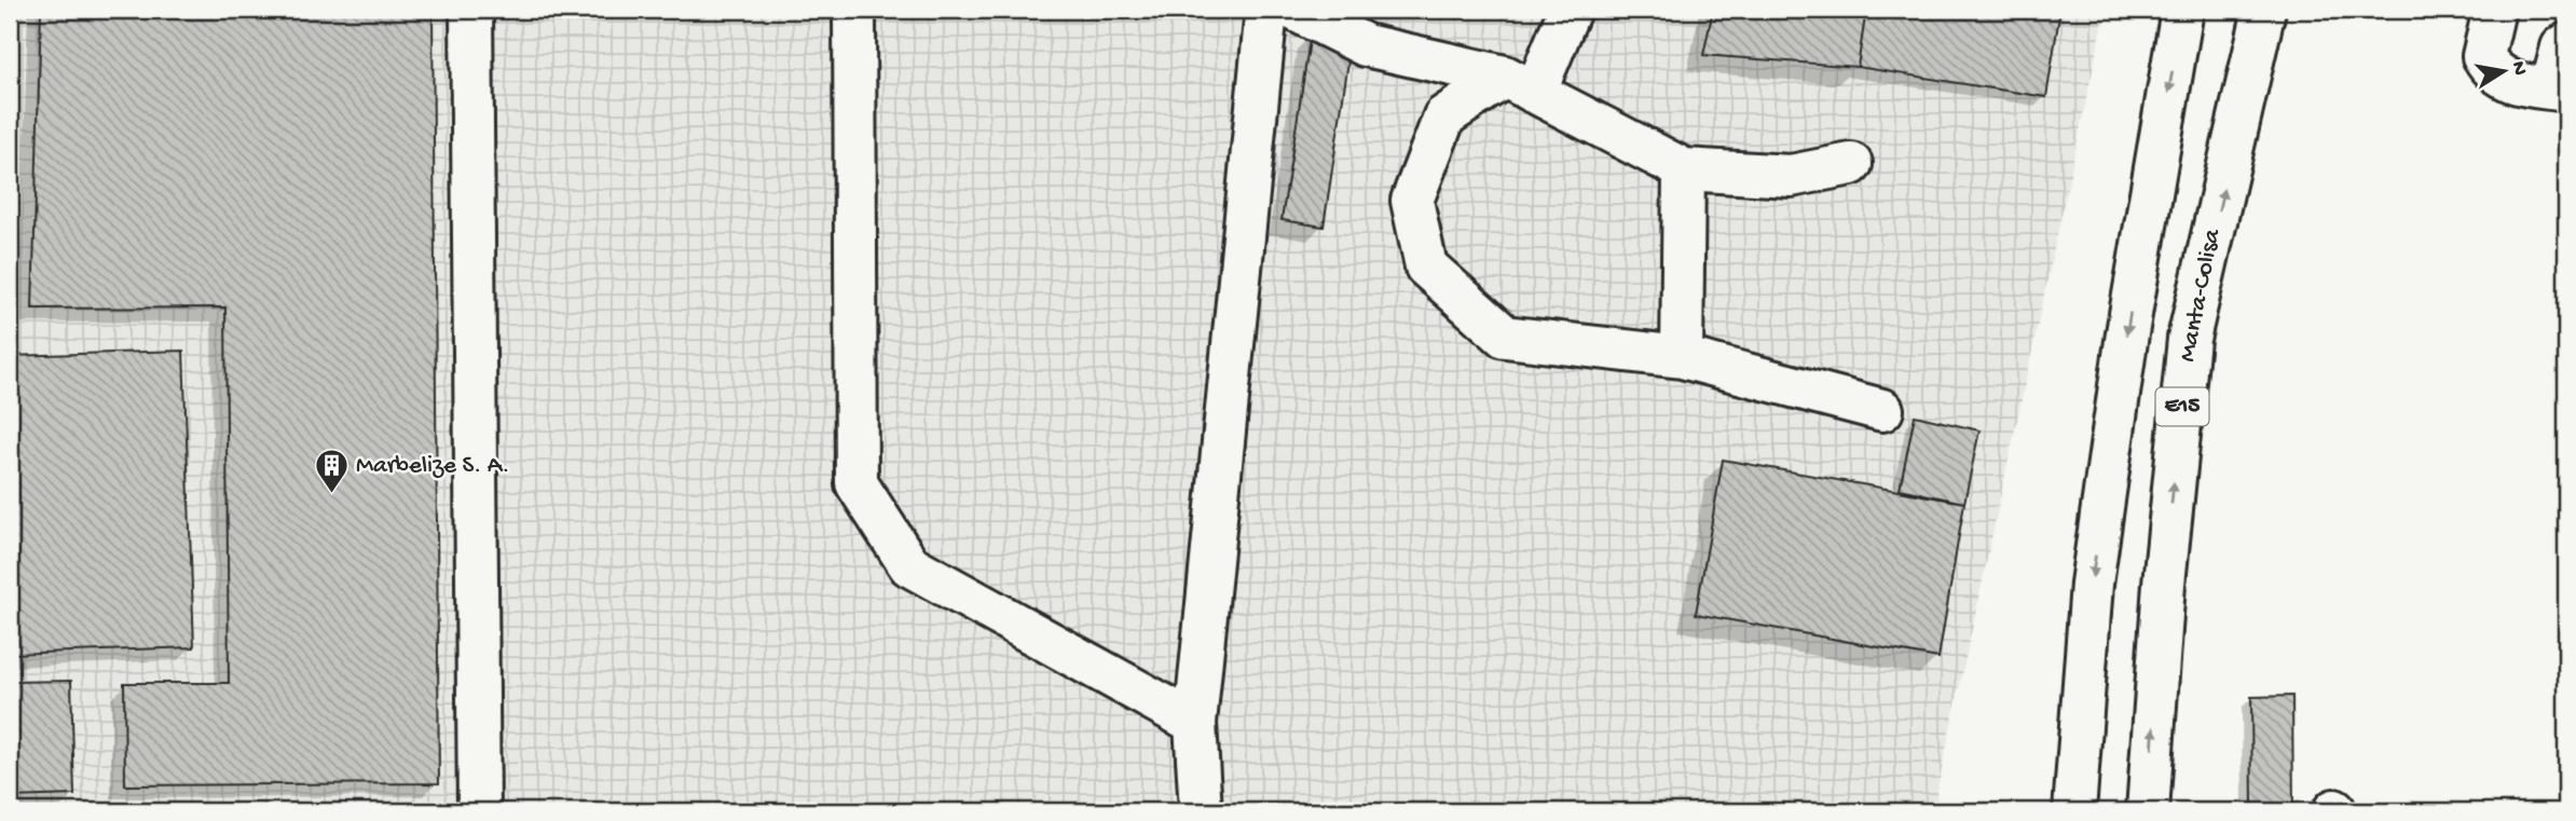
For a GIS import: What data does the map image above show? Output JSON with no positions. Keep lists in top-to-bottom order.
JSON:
{
  "streets": {
    "main road": ["Manta-Colisa", "E15"]
  },
  "places": {
    "building": ["Marbelize S. A."]
  },
  "north": "right"
}
